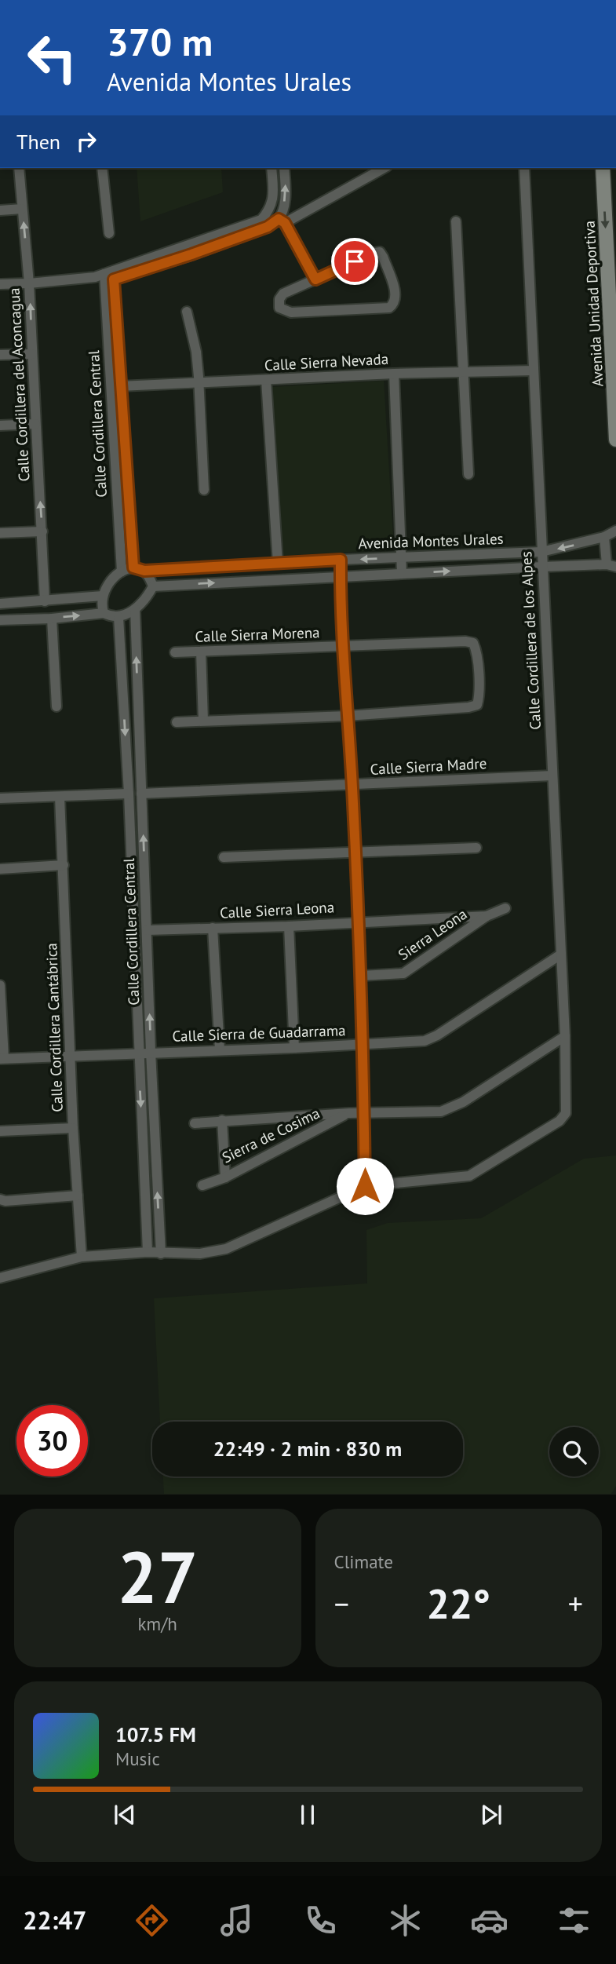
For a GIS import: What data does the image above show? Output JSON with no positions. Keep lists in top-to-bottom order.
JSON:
{
  "streets": {
    "street": [
      "Avenida Unidad Deportiva",
      "Calle Sierra Nevada",
      "Calle Cordillera del Aconcagua",
      "Calle Cordillera Central",
      "Avenida Montes Urales",
      "Calle Sierra Morena",
      "Calle Cordillera de los Alpes",
      "Calle Sierra Madre",
      "Calle Sierra Leona",
      "Sierra Leona",
      "Calle Cordillera Cantábrica",
      "Calle Sierra de Guadarrama",
      "Sierra de Cosima"
    ]
  },
  "crossings": [
    ["Calle Sierra Nevada", "Calle Cordillera Central"],
    ["Calle Sierra Nevada", "Calle Cordillera de los Alpes"],
    ["Calle Cordillera Central", "Avenida Montes Urales"],
    ["Calle Cordillera Central", "Calle Sierra Madre"],
    ["Calle Cordillera Central", "Calle Sierra Leona"],
    ["Calle Cordillera Central", "Calle Sierra de Guadarrama"],
    ["Avenida Montes Urales", "Calle Cordillera de los Alpes"],
    ["Calle Cordillera de los Alpes", "Calle Sierra Madre"],
    ["Calle Cordillera de los Alpes", "Calle Sierra de Guadarrama"],
    ["Calle Cordillera de los Alpes", "Sierra de Cosima"],
    ["Calle Sierra Leona", "Sierra Leona"],
    ["Calle Cordillera Cantábrica", "Calle Sierra de Guadarrama"]
  ],
  "one_way": ["Avenida Unidad Deportiva", "Calle Cordillera del Aconcagua"],
  "page": {
    "turn": ["370 m", "Avenida Montes Urales"],
    "then": "Then",
    "limit": "30",
    "trip": "22:49 · 2 min · 830 m",
    "tile": [
      ["27", "km/h"],
      "Climate"
    ],
    "heat": ["−", "22°", "+"],
    "song": ["107.5 FM", "Music"],
    "tabs": "22:47"
  }
}
